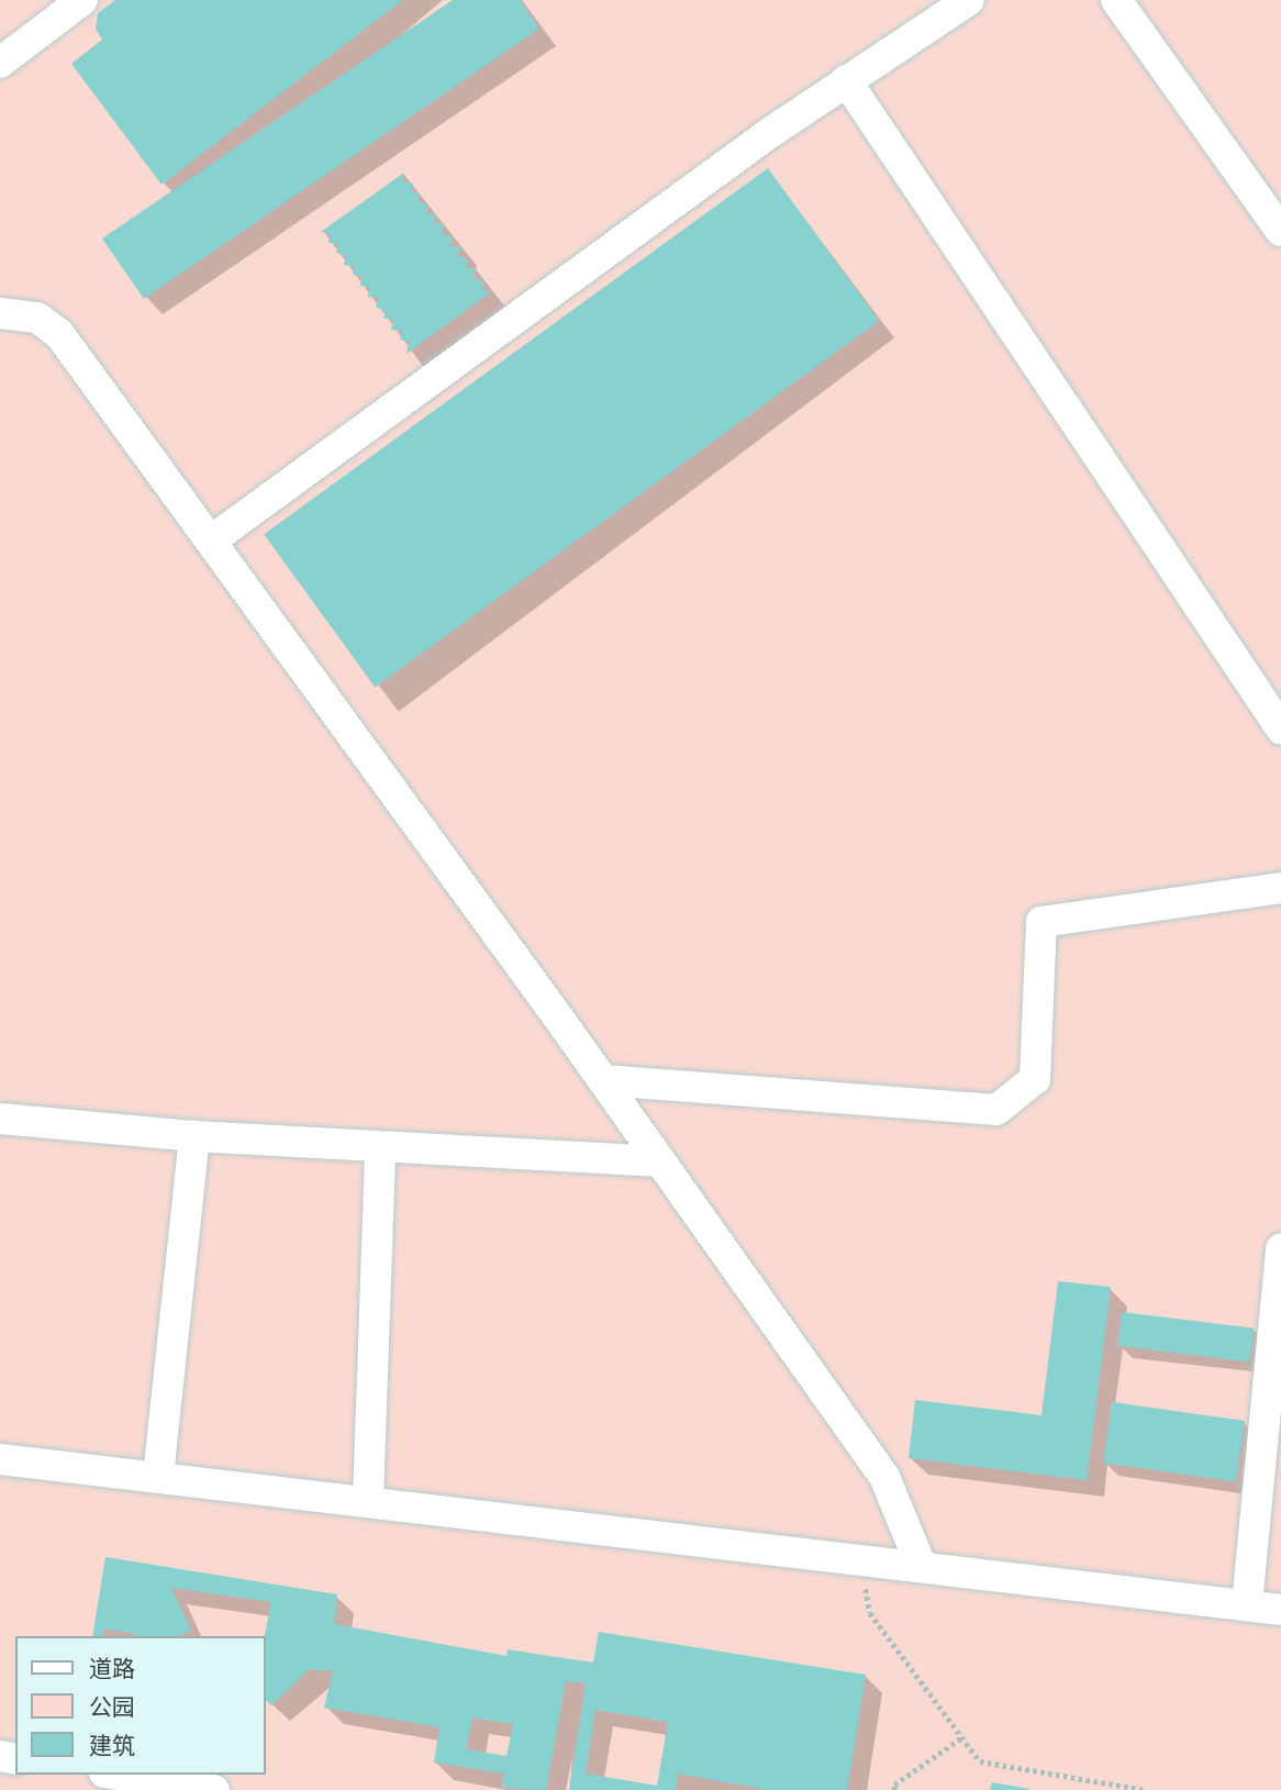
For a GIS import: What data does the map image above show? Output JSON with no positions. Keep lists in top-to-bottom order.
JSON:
{
  "legend": ["道路", "公园", "建筑"]
}
